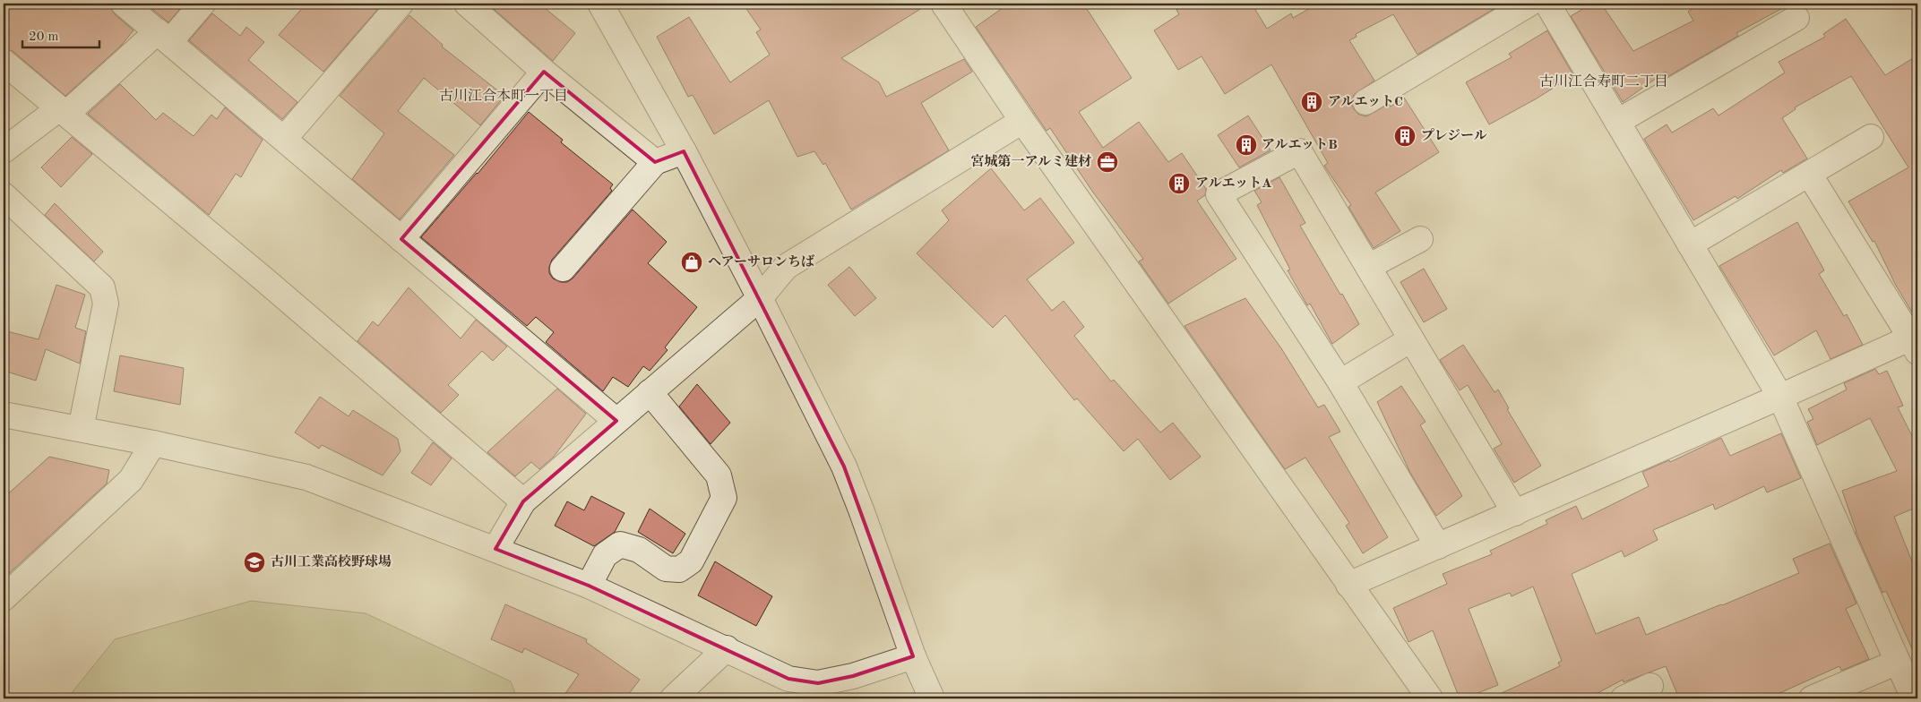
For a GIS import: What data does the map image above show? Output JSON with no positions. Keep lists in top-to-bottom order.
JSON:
{
  "districts": ["古川江合寿町二丁目", "古川江合本町一丁目"],
  "places": {
    "building": [
      "アルエットC",
      "プレジール",
      "アルエットB",
      "アルエットA"
    ],
    "office": ["宮城第一アルミ建材"],
    "shop": ["ヘアーサロンちば"],
    "school or university": ["古川工業高校野球場"]
  },
  "scale_bar": "20 m"
}
